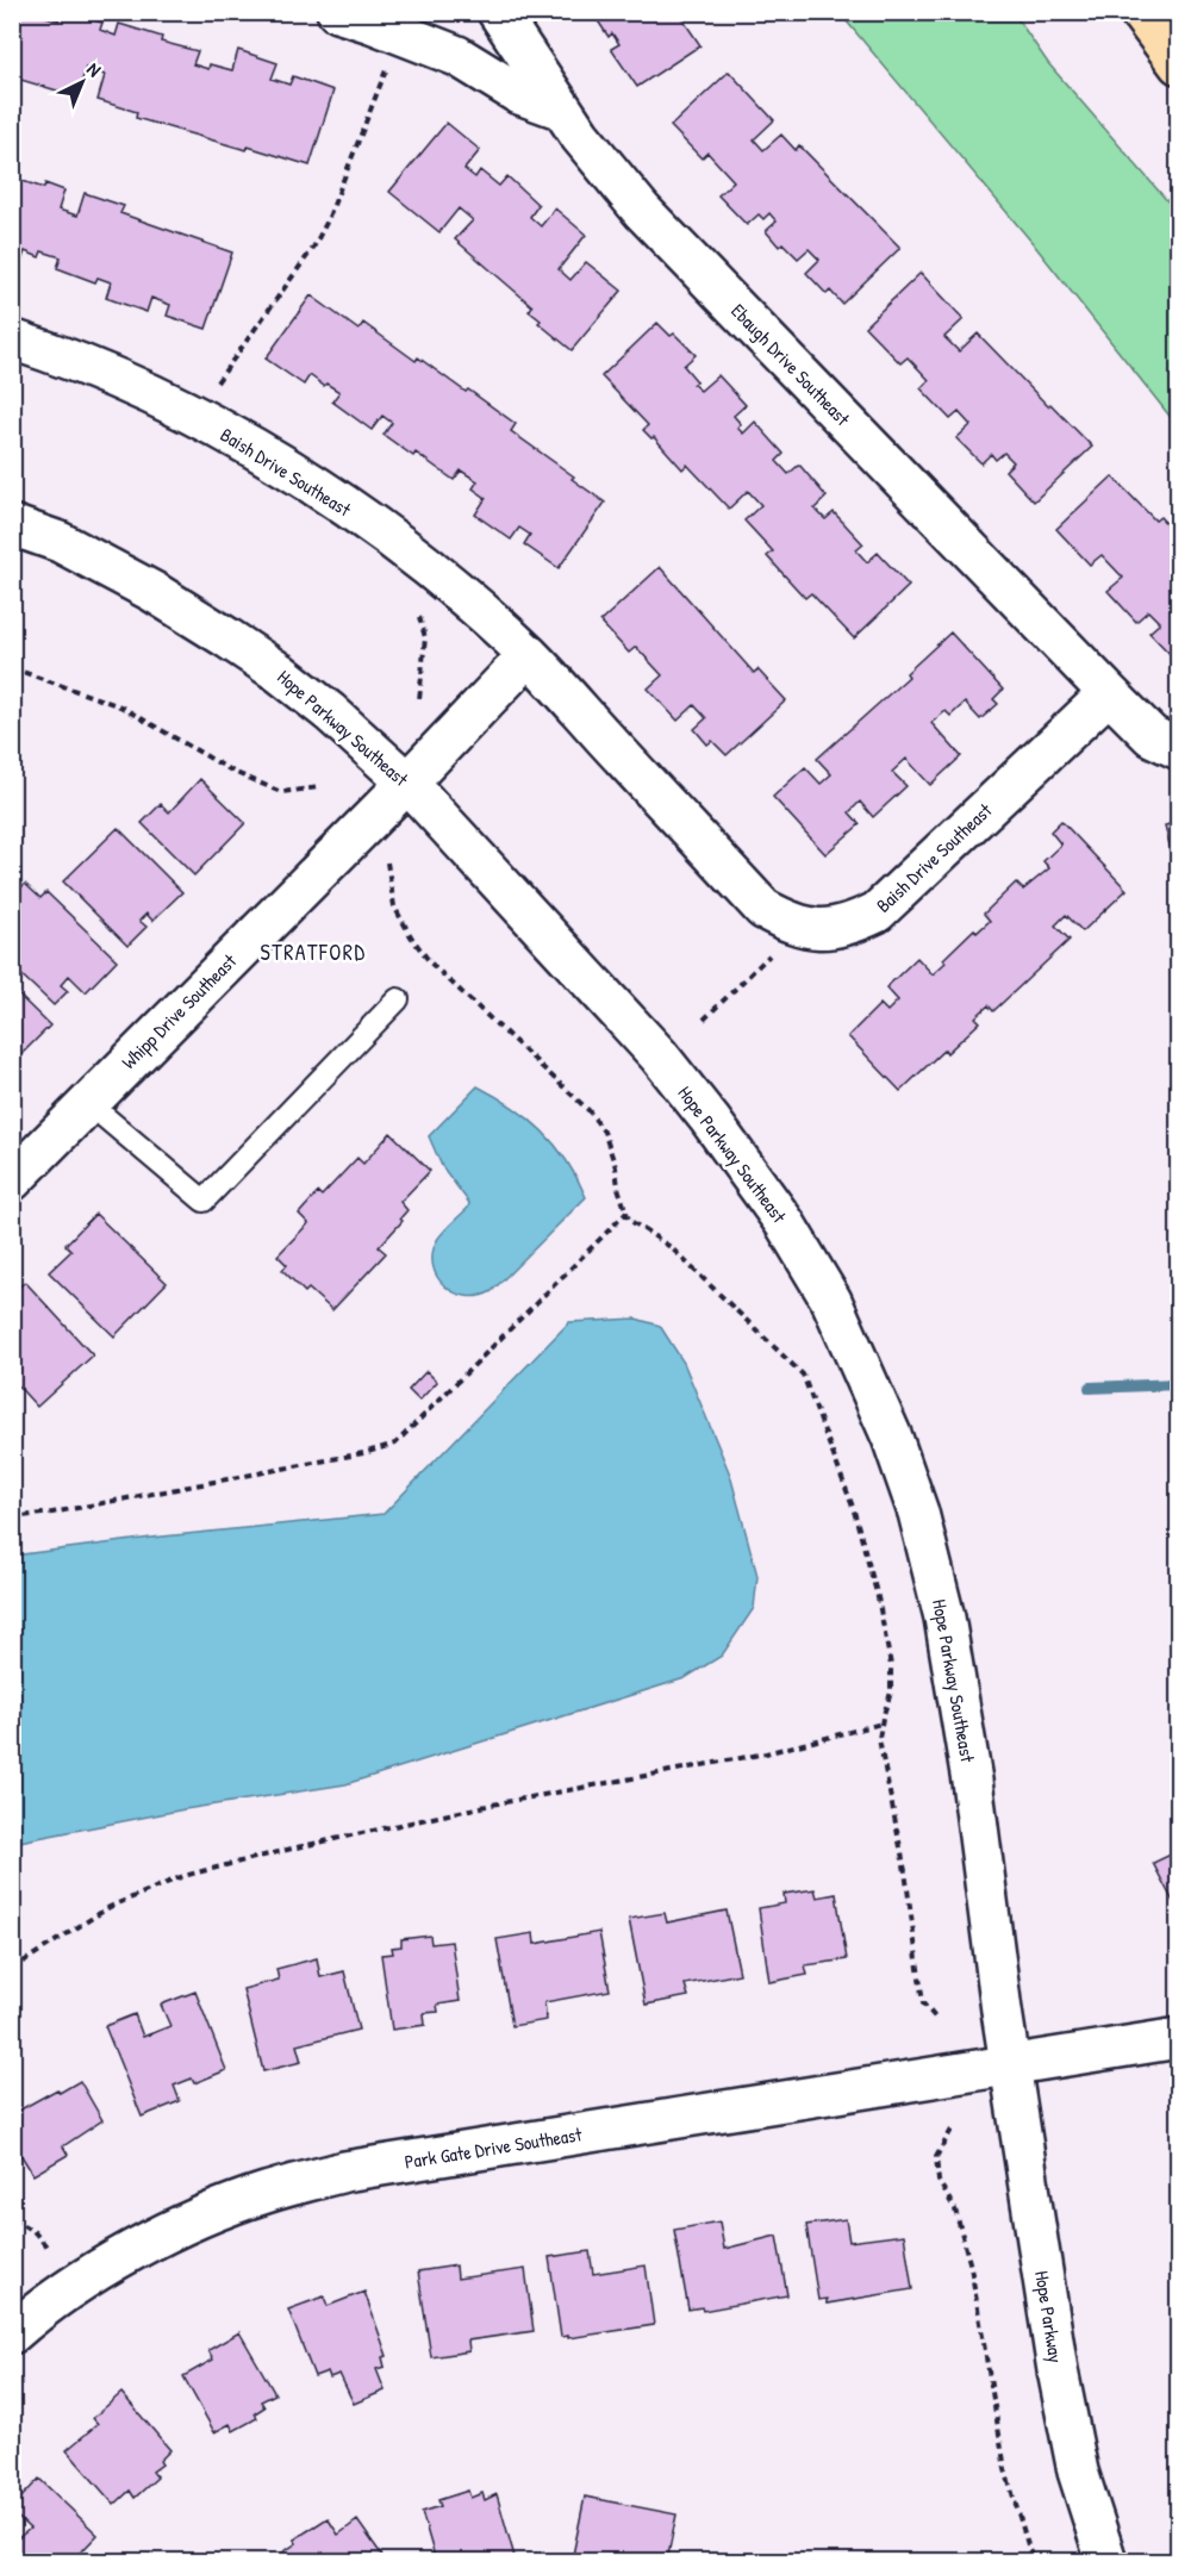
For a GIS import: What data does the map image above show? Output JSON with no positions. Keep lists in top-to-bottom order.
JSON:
{
  "streets": {
    "street": [
      "Ebaugh Drive Southeast",
      "Baish Drive Southeast",
      "Hope Parkway Southeast",
      "Whipp Drive Southeast",
      "Park Gate Drive Southeast",
      "Hope Parkway"
    ]
  },
  "crossings": [
    ["Ebaugh Drive Southeast", "Baish Drive Southeast"],
    ["Hope Parkway Southeast", "Whipp Drive Southeast"],
    ["Hope Parkway Southeast", "Park Gate Drive Southeast"],
    ["Hope Parkway Southeast", "Hope Parkway"],
    ["Park Gate Drive Southeast", "Hope Parkway"]
  ],
  "districts": ["STRATFORD"],
  "north": "top right"
}
